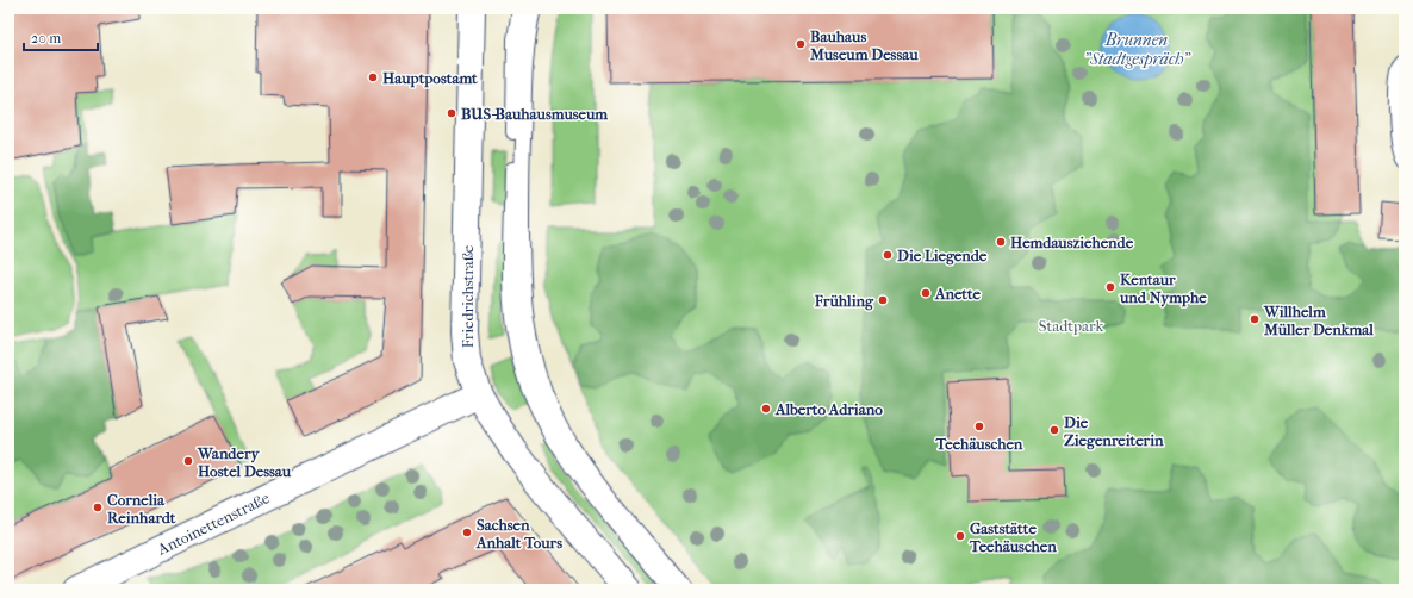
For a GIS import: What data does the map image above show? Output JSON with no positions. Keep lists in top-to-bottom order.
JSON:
{
  "streets": {
    "main road": ["Friedrichstraße", "Antoinettenstraße"]
  },
  "crossings": [
    ["Friedrichstraße", "Antoinettenstraße"]
  ],
  "water": ["Brunnen \"Stadtgespräch\""],
  "parks": ["Stadtpark"],
  "places": [
    "Bauhaus Museum Dessau",
    "Hauptpostamt",
    "BUS-Bauhausmuseum",
    "Hemdausziehende",
    "Die Liegende",
    "Kentaur und Nymphe",
    "Anette",
    "Frühling",
    "Willhelm Müller Denkmal",
    "Alberto Adriano",
    "Teehäuschen",
    "Die Ziegenreiterin",
    "Wandery Hostel Dessau",
    "Cornelia Reinhardt",
    "Sachsen Anhalt Tours",
    "Gaststätte Teehäuschen"
  ],
  "scale_bar": "20 m"
}
